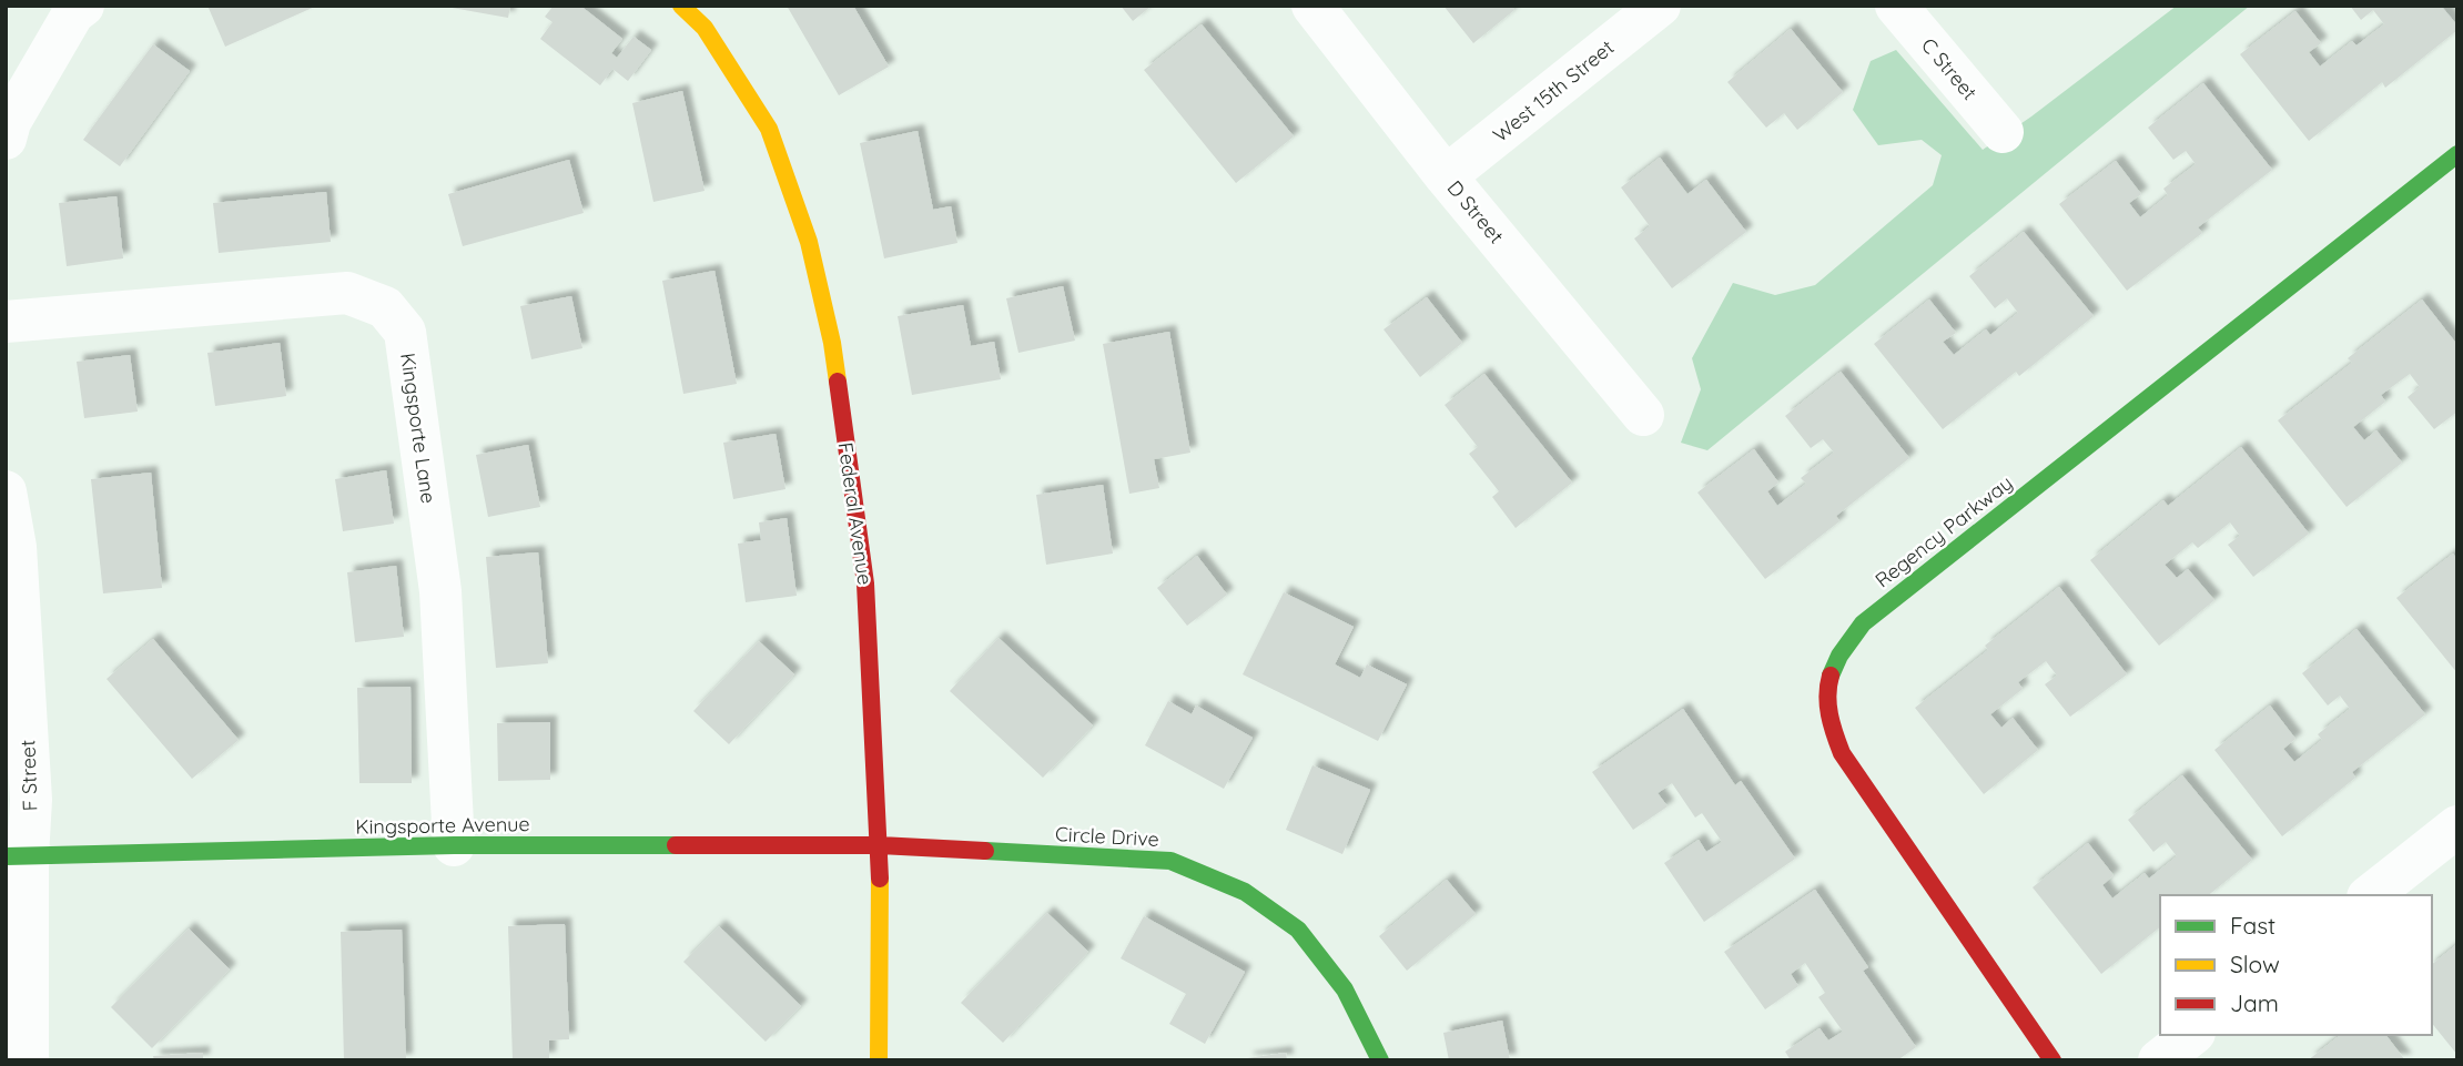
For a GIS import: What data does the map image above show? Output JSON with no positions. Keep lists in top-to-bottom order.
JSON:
{
  "streets": {
    "street": [
      "C Street",
      "West 15th Street",
      "D Street",
      "Kingsporte Lane",
      "Federal Avenue",
      "Regency Parkway",
      "F Street",
      "Kingsporte Avenue",
      "Circle Drive"
    ]
  },
  "crossings": [
    ["West 15th Street", "D Street"],
    ["Kingsporte Lane", "Kingsporte Avenue"],
    ["Federal Avenue", "Kingsporte Avenue"],
    ["Federal Avenue", "Circle Drive"],
    ["F Street", "Kingsporte Avenue"],
    ["Kingsporte Avenue", "Circle Drive"]
  ],
  "legend": ["Fast", "Slow", "Jam"]
}
